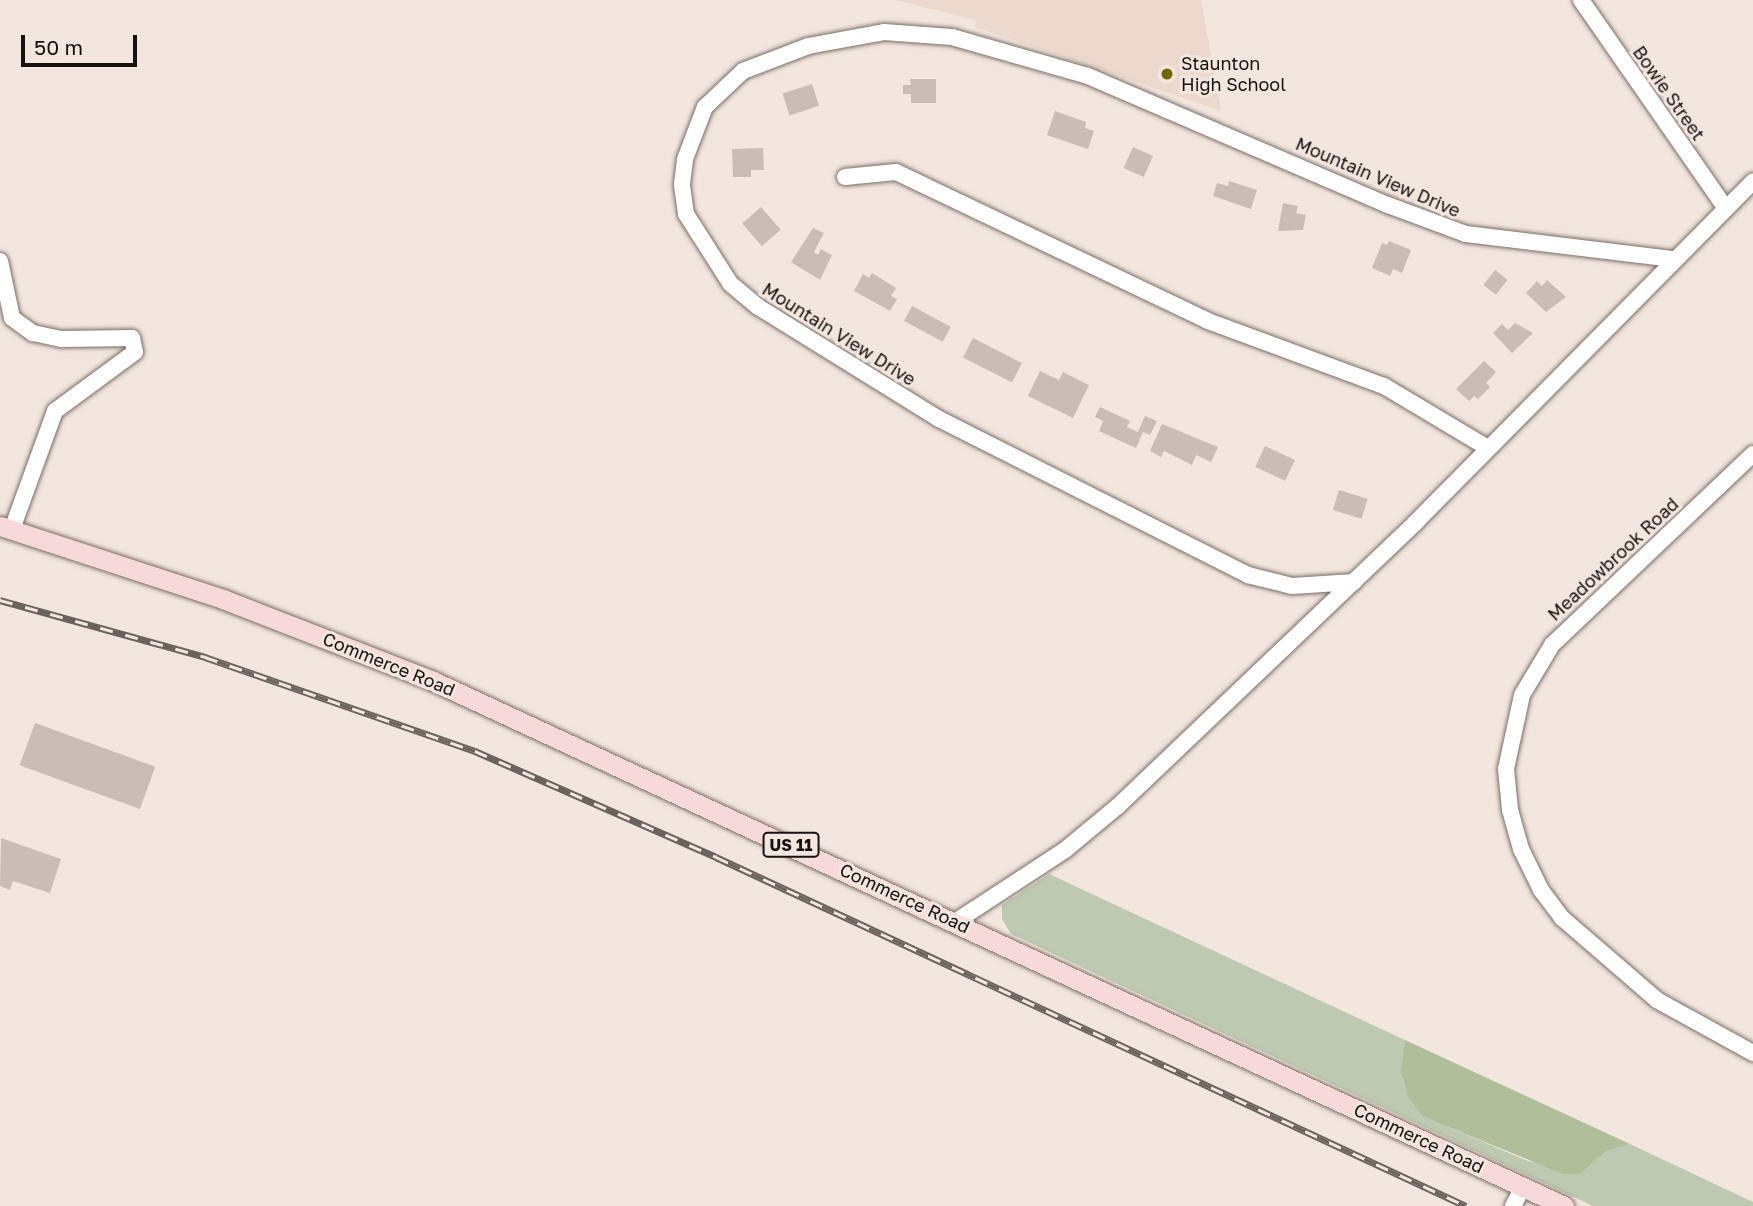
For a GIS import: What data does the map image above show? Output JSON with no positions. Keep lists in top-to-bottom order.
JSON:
{
  "streets": {
    "main road": ["Commerce Road", "US 11"],
    "street": ["Bowie Street", "Mountain View Drive", "Meadowbrook Road"]
  },
  "places": ["Staunton High School"],
  "scale_bar": "50 m"
}
